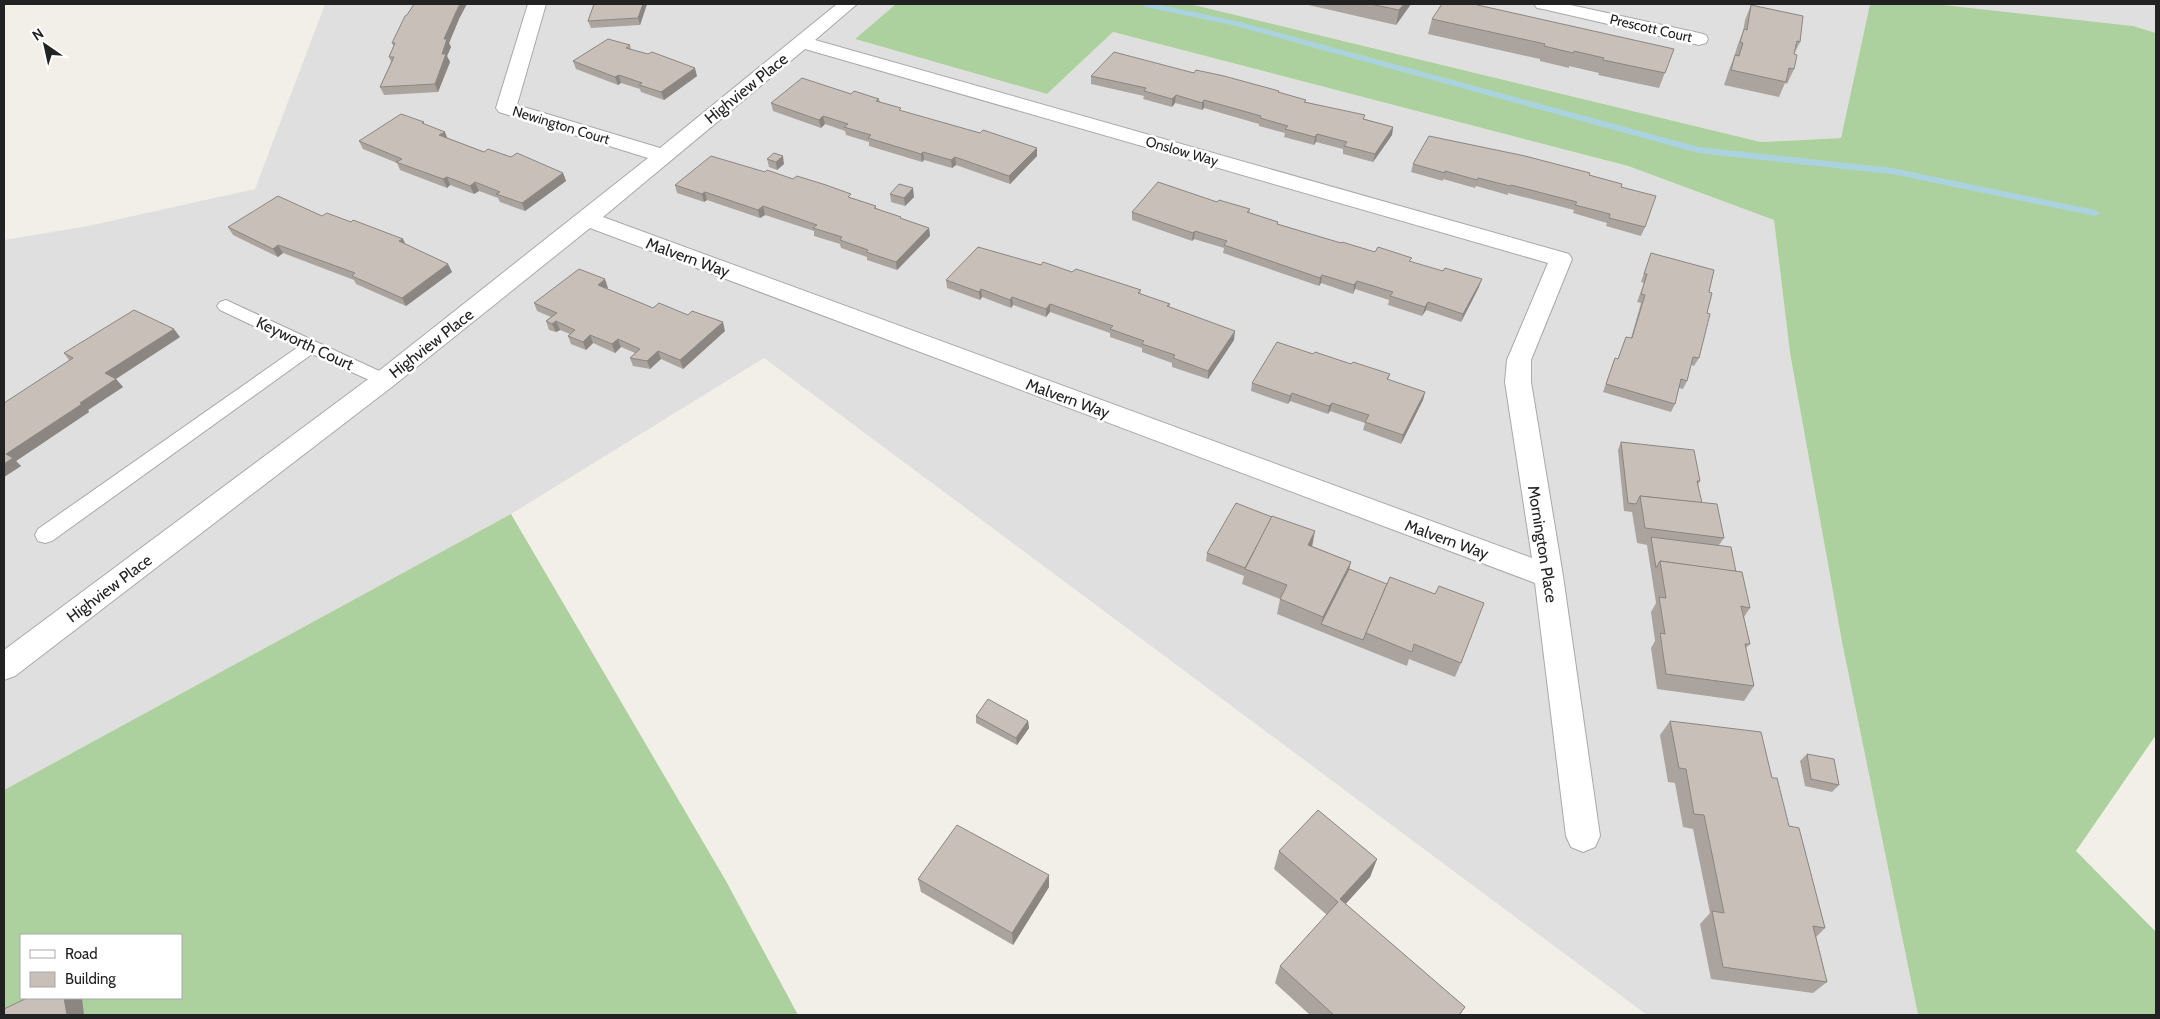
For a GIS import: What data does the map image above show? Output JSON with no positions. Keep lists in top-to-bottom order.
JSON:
{
  "streets": {
    "street": [
      "Prescott Court",
      "Highview Place",
      "Newington Court",
      "Onslow Way",
      "Malvern Way",
      "Mornington Place"
    ],
    "lane": ["Keyworth Court"]
  },
  "crossings": [
    ["Highview Place", "Newington Court"],
    ["Highview Place", "Onslow Way"],
    ["Highview Place", "Malvern Way"],
    ["Highview Place", "Keyworth Court"],
    ["Onslow Way", "Mornington Place"],
    ["Malvern Way", "Mornington Place"]
  ],
  "legend": ["Road", "Building"],
  "north": "top left"
}
